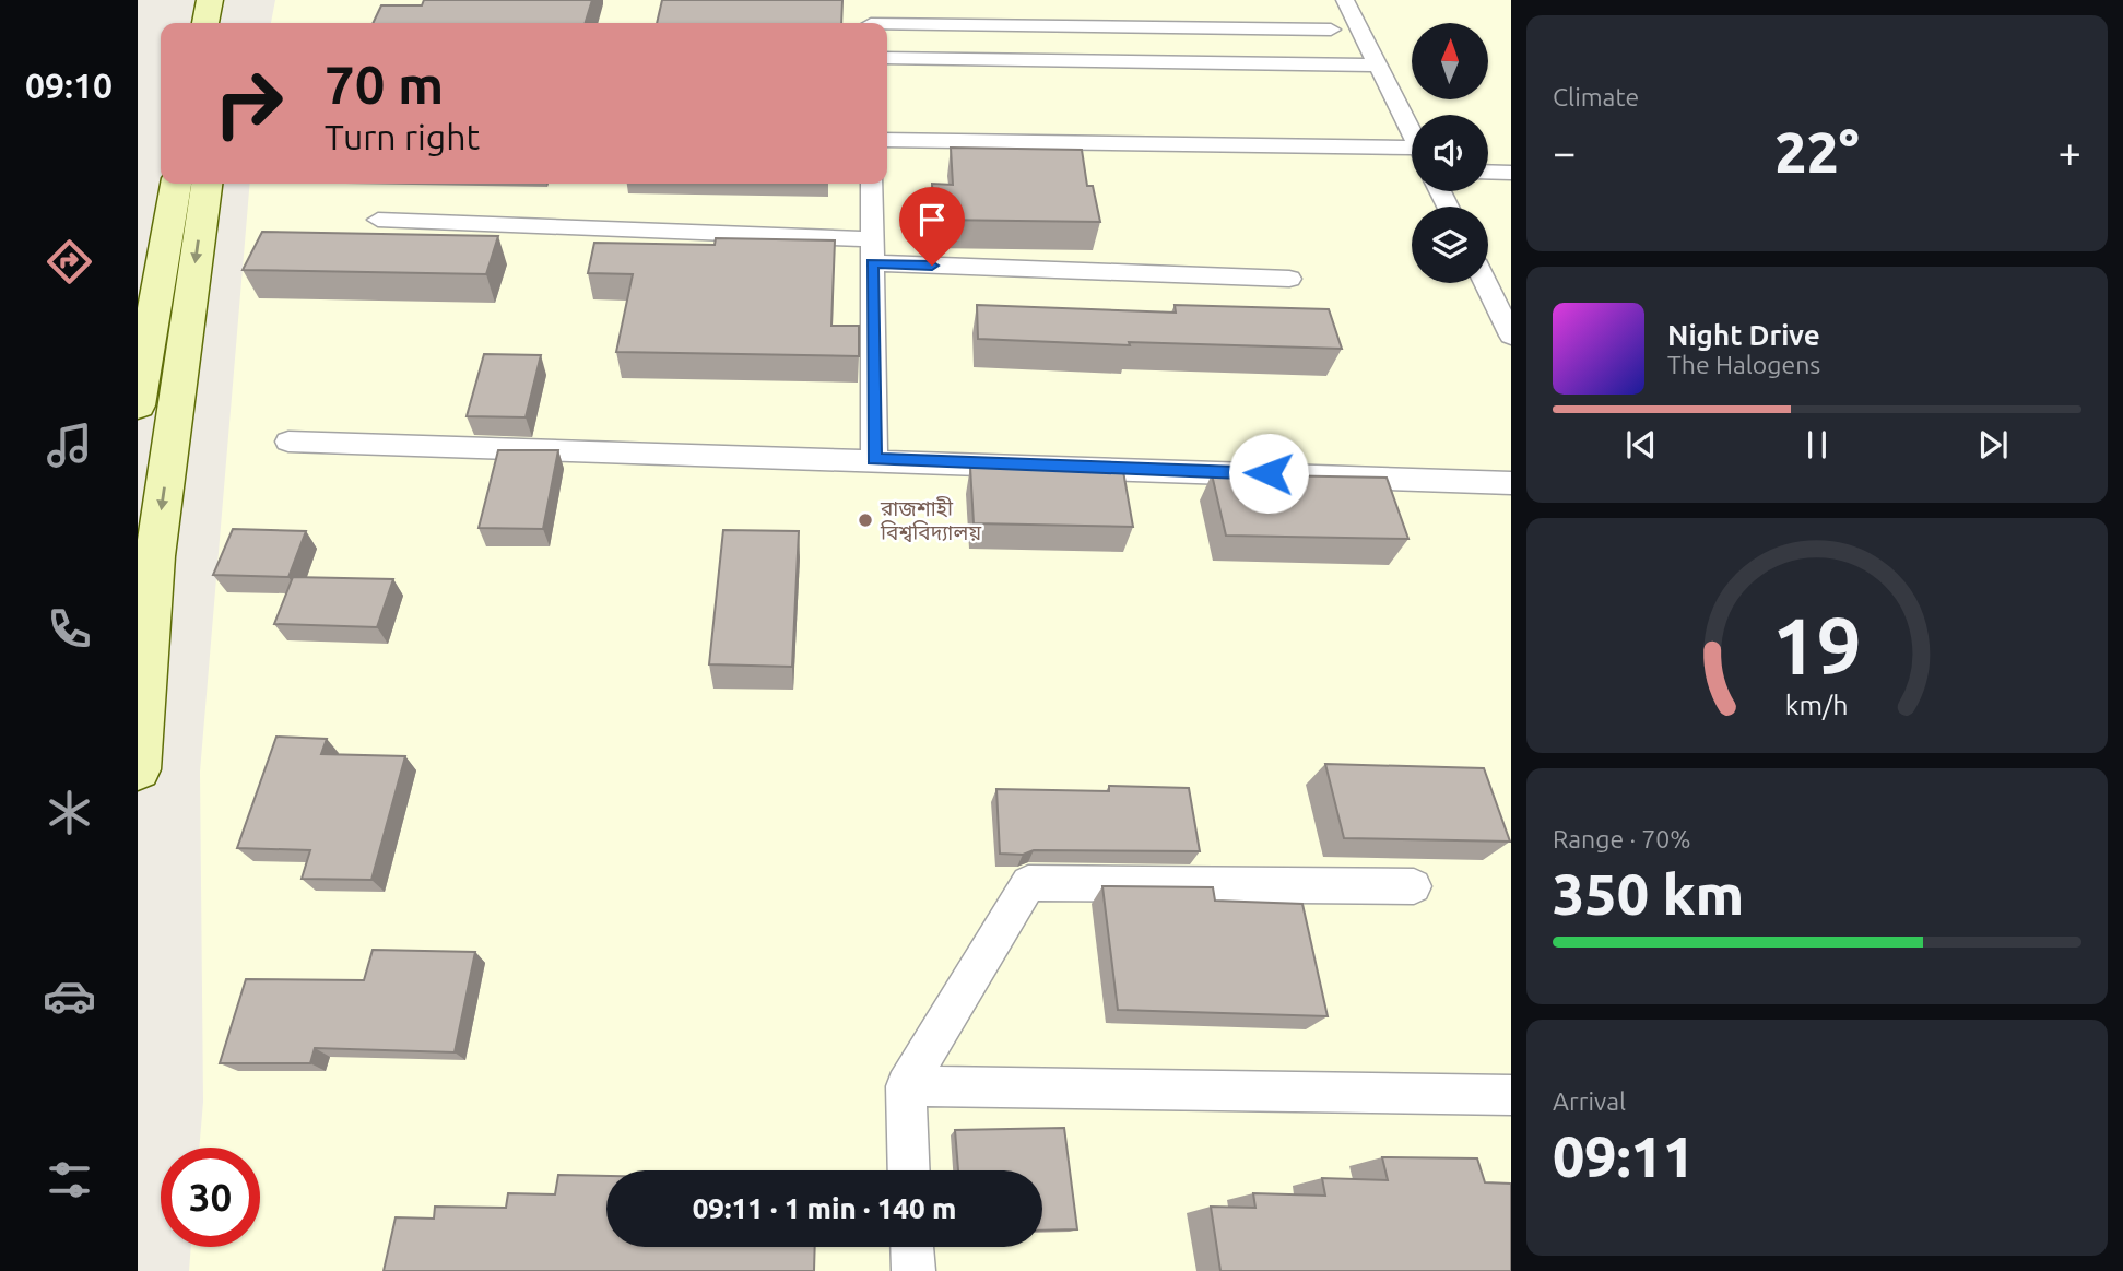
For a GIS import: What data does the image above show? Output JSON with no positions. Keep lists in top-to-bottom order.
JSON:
{
  "places": ["রাজশাহী বিশ্ববিদ্যালয়"],
  "north": "top",
  "page": {
    "tabs": "09:10",
    "tile": [
      "Climate",
      ["Range · 70%", "350 km"],
      ["Arrival", "09:11"]
    ],
    "turn": ["70 m", "Turn right"],
    "heat": ["−", "22°", "+"],
    "song": ["Night Drive", "The Halogens"],
    "limit": "30",
    "trip": "09:11 · 1 min · 140 m",
    "gauge": ["19", "km/h"]
  }
}
